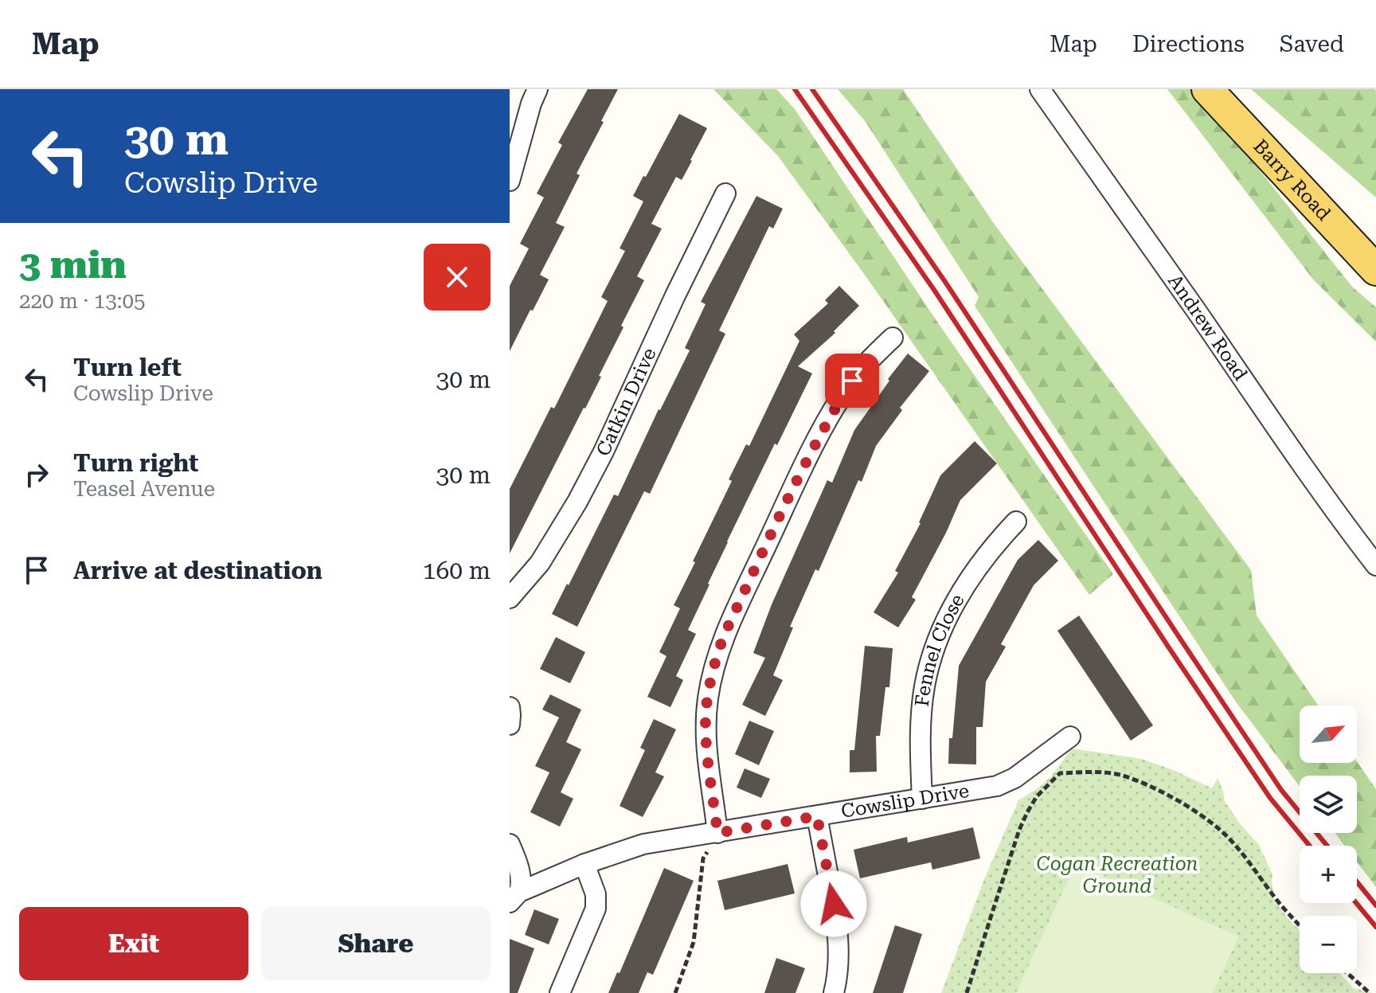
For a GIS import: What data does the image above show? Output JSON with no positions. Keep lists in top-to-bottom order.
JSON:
{
  "streets": {
    "main road": ["Barry Road"],
    "street": [
      "Andrew Road",
      "Catkin Drive",
      "Fennel Close",
      "Cowslip Drive"
    ]
  },
  "crossings": [
    ["Fennel Close", "Cowslip Drive"]
  ],
  "parks": ["Cogan Recreation Ground"],
  "north": "top right",
  "page": {
    "header": "Map",
    "nav": ["Map", "Directions", "Saved"],
    "turn": ["30 m", "Cowslip Drive"],
    "heading": ["3 min", "220 m · 13:05"],
    "list": [
      {
        "name": "Turn left",
        "note": "Cowslip Drive",
        "value": "30 m"
      },
      {
        "name": "Turn right",
        "note": "Teasel Avenue",
        "value": "30 m"
      },
      {
        "name": "Arrive at destination",
        "value": "160 m"
      }
    ],
    "map_buttons": ["+", "−"],
    "buttons": ["Exit", "Share"]
  }
}
